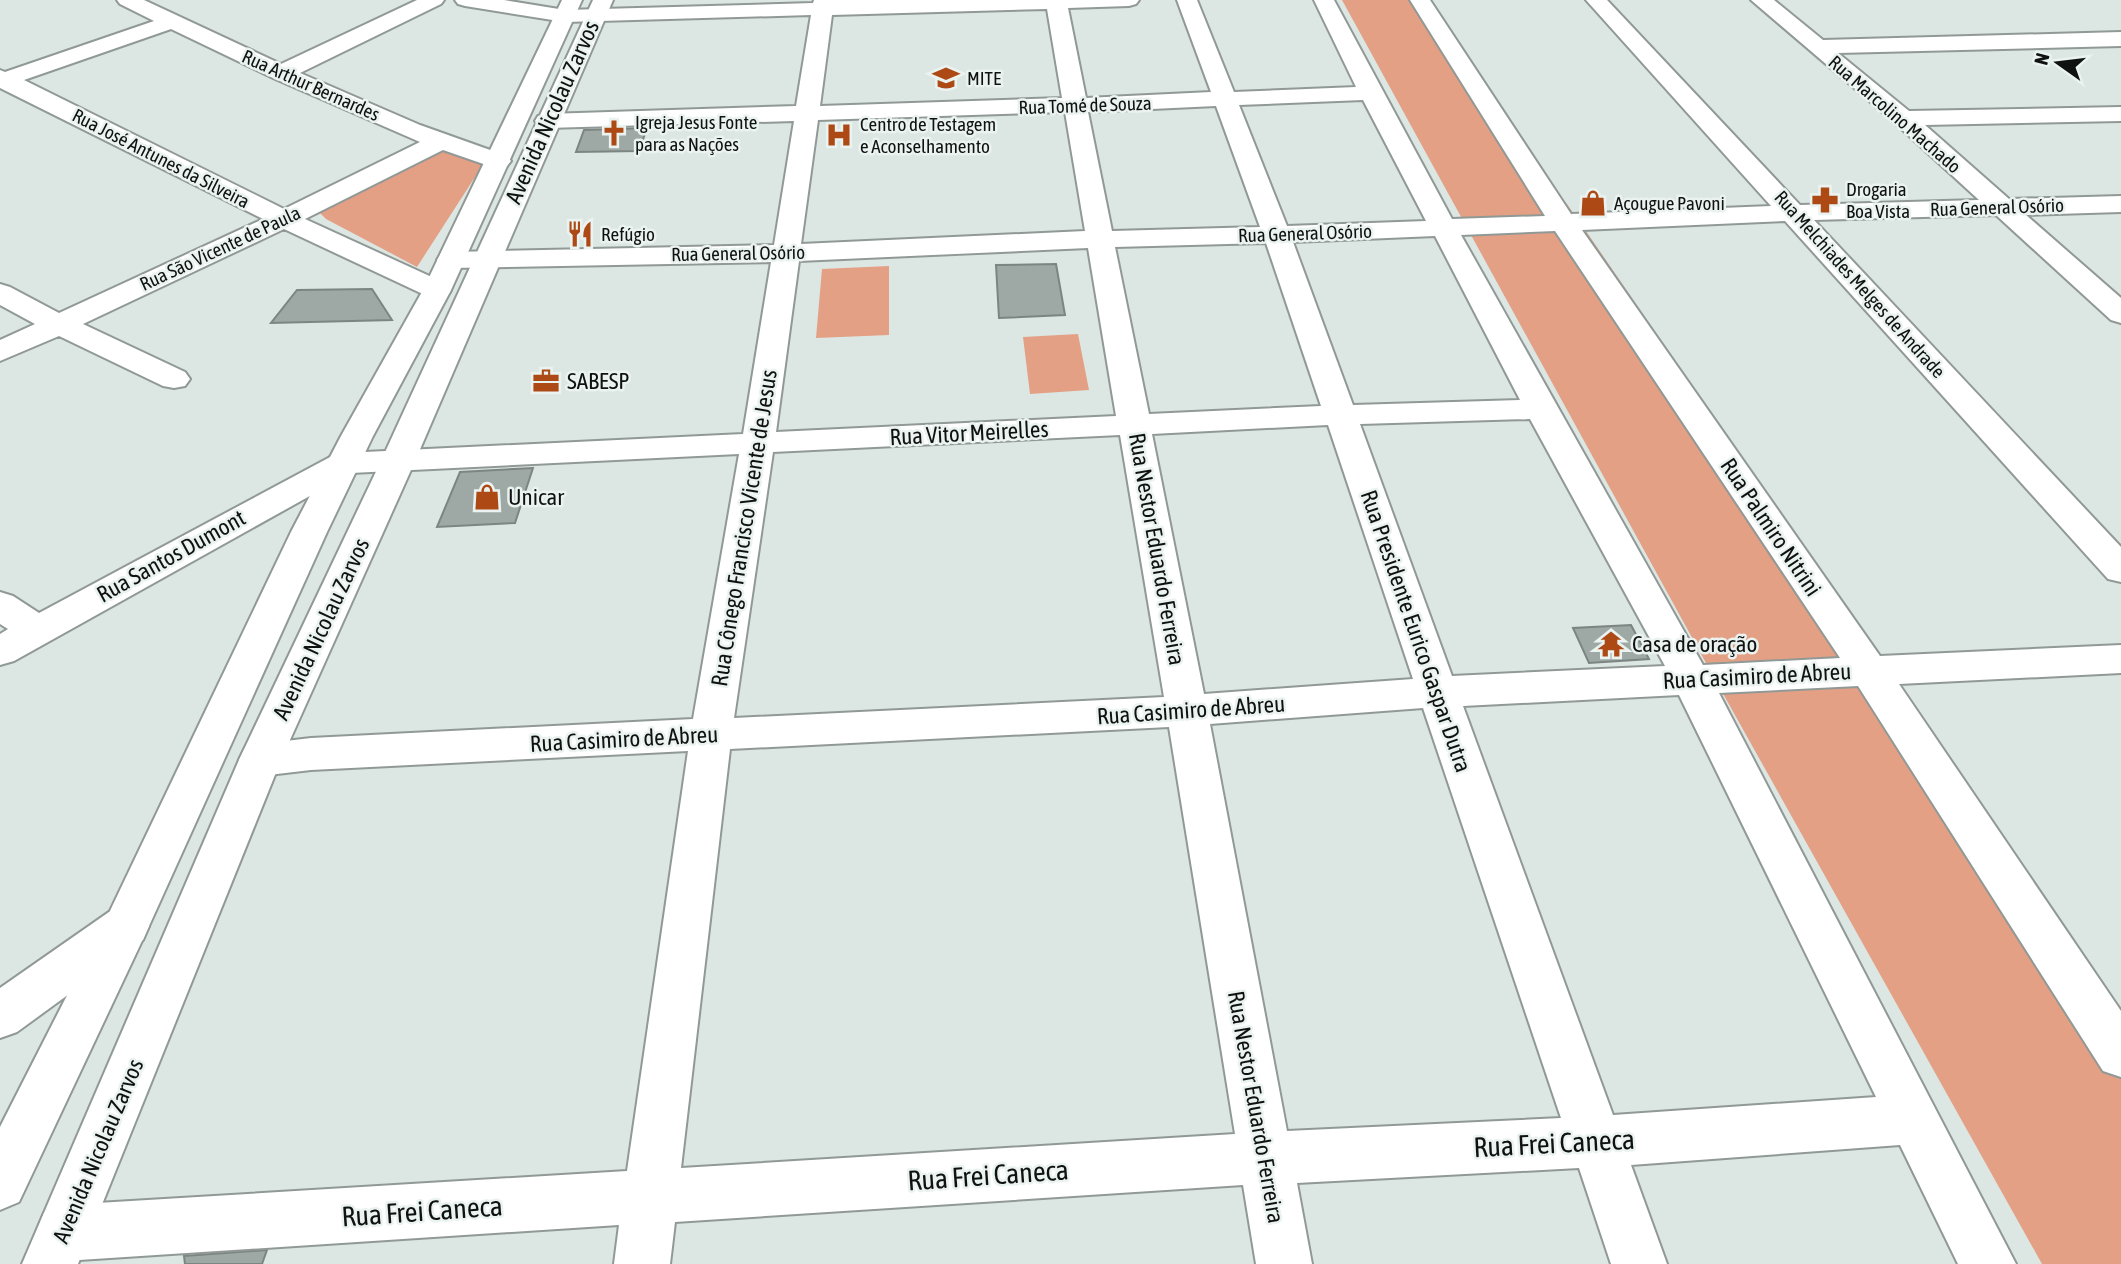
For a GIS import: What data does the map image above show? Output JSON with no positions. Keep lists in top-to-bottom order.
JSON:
{
  "streets": {
    "street": [
      "Rua Arthur Bernardes",
      "Rua Tomé de Souza",
      "Avenida Nicolau Zarvos",
      "Rua Marcolino Machado",
      "Rua José Antunes da Silveira",
      "Rua General Osório",
      "Rua São Vicente de Paula",
      "Rua Melchiades Melges de Andrade",
      "Rua Vitor Meirelles",
      "Rua Palmiro Nitrini",
      "Rua Cônego Francisco Vicente de Jesus",
      "Rua Nestor Eduardo Ferreira",
      "Rua Santos Dumont",
      "Rua Presidente Eurico Gaspar Dutra",
      "Rua Casimiro de Abreu",
      "Rua Frei Caneca"
    ]
  },
  "crossings": [
    ["Rua Arthur Bernardes", "Avenida Nicolau Zarvos"],
    ["Rua Arthur Bernardes", "Rua São Vicente de Paula"],
    ["Rua Tomé de Souza", "Avenida Nicolau Zarvos"],
    ["Rua Tomé de Souza", "Rua Cônego Francisco Vicente de Jesus"],
    ["Rua Tomé de Souza", "Rua Nestor Eduardo Ferreira"],
    ["Rua Tomé de Souza", "Rua Presidente Eurico Gaspar Dutra"],
    ["Avenida Nicolau Zarvos", "Rua José Antunes da Silveira"],
    ["Avenida Nicolau Zarvos", "Rua General Osório"],
    ["Avenida Nicolau Zarvos", "Rua Vitor Meirelles"],
    ["Avenida Nicolau Zarvos", "Rua Santos Dumont"],
    ["Avenida Nicolau Zarvos", "Rua Casimiro de Abreu"],
    ["Avenida Nicolau Zarvos", "Rua Frei Caneca"],
    ["Rua Marcolino Machado", "Rua General Osório"],
    ["Rua José Antunes da Silveira", "Rua General Osório"],
    ["Rua José Antunes da Silveira", "Rua São Vicente de Paula"],
    ["Rua General Osório", "Rua Melchiades Melges de Andrade"],
    ["Rua General Osório", "Rua Palmiro Nitrini"],
    ["Rua General Osório", "Rua Cônego Francisco Vicente de Jesus"],
    ["Rua General Osório", "Rua Nestor Eduardo Ferreira"],
    ["Rua General Osório", "Rua Presidente Eurico Gaspar Dutra"],
    ["Rua Vitor Meirelles", "Rua Cônego Francisco Vicente de Jesus"],
    ["Rua Vitor Meirelles", "Rua Nestor Eduardo Ferreira"],
    ["Rua Vitor Meirelles", "Rua Santos Dumont"],
    ["Rua Vitor Meirelles", "Rua Presidente Eurico Gaspar Dutra"],
    ["Rua Palmiro Nitrini", "Rua Casimiro de Abreu"],
    ["Rua Cônego Francisco Vicente de Jesus", "Rua Casimiro de Abreu"],
    ["Rua Cônego Francisco Vicente de Jesus", "Rua Frei Caneca"],
    ["Rua Nestor Eduardo Ferreira", "Rua Casimiro de Abreu"],
    ["Rua Nestor Eduardo Ferreira", "Rua Frei Caneca"],
    ["Rua Presidente Eurico Gaspar Dutra", "Rua Casimiro de Abreu"],
    ["Rua Presidente Eurico Gaspar Dutra", "Rua Frei Caneca"]
  ],
  "places": {
    "school or university": ["MITE"],
    "church": ["Igreja Jesus Fonte para as Nações"],
    "hospital": ["Centro de Testagem e Aconselhamento"],
    "pharmacy": ["Drogaria Boa Vista"],
    "shop": ["Açougue Pavoni", "Unicar"],
    "restaurant": ["Refúgio"],
    "office": ["SABESP"],
    "temple": ["Casa de oração"]
  },
  "north": "left"
}
